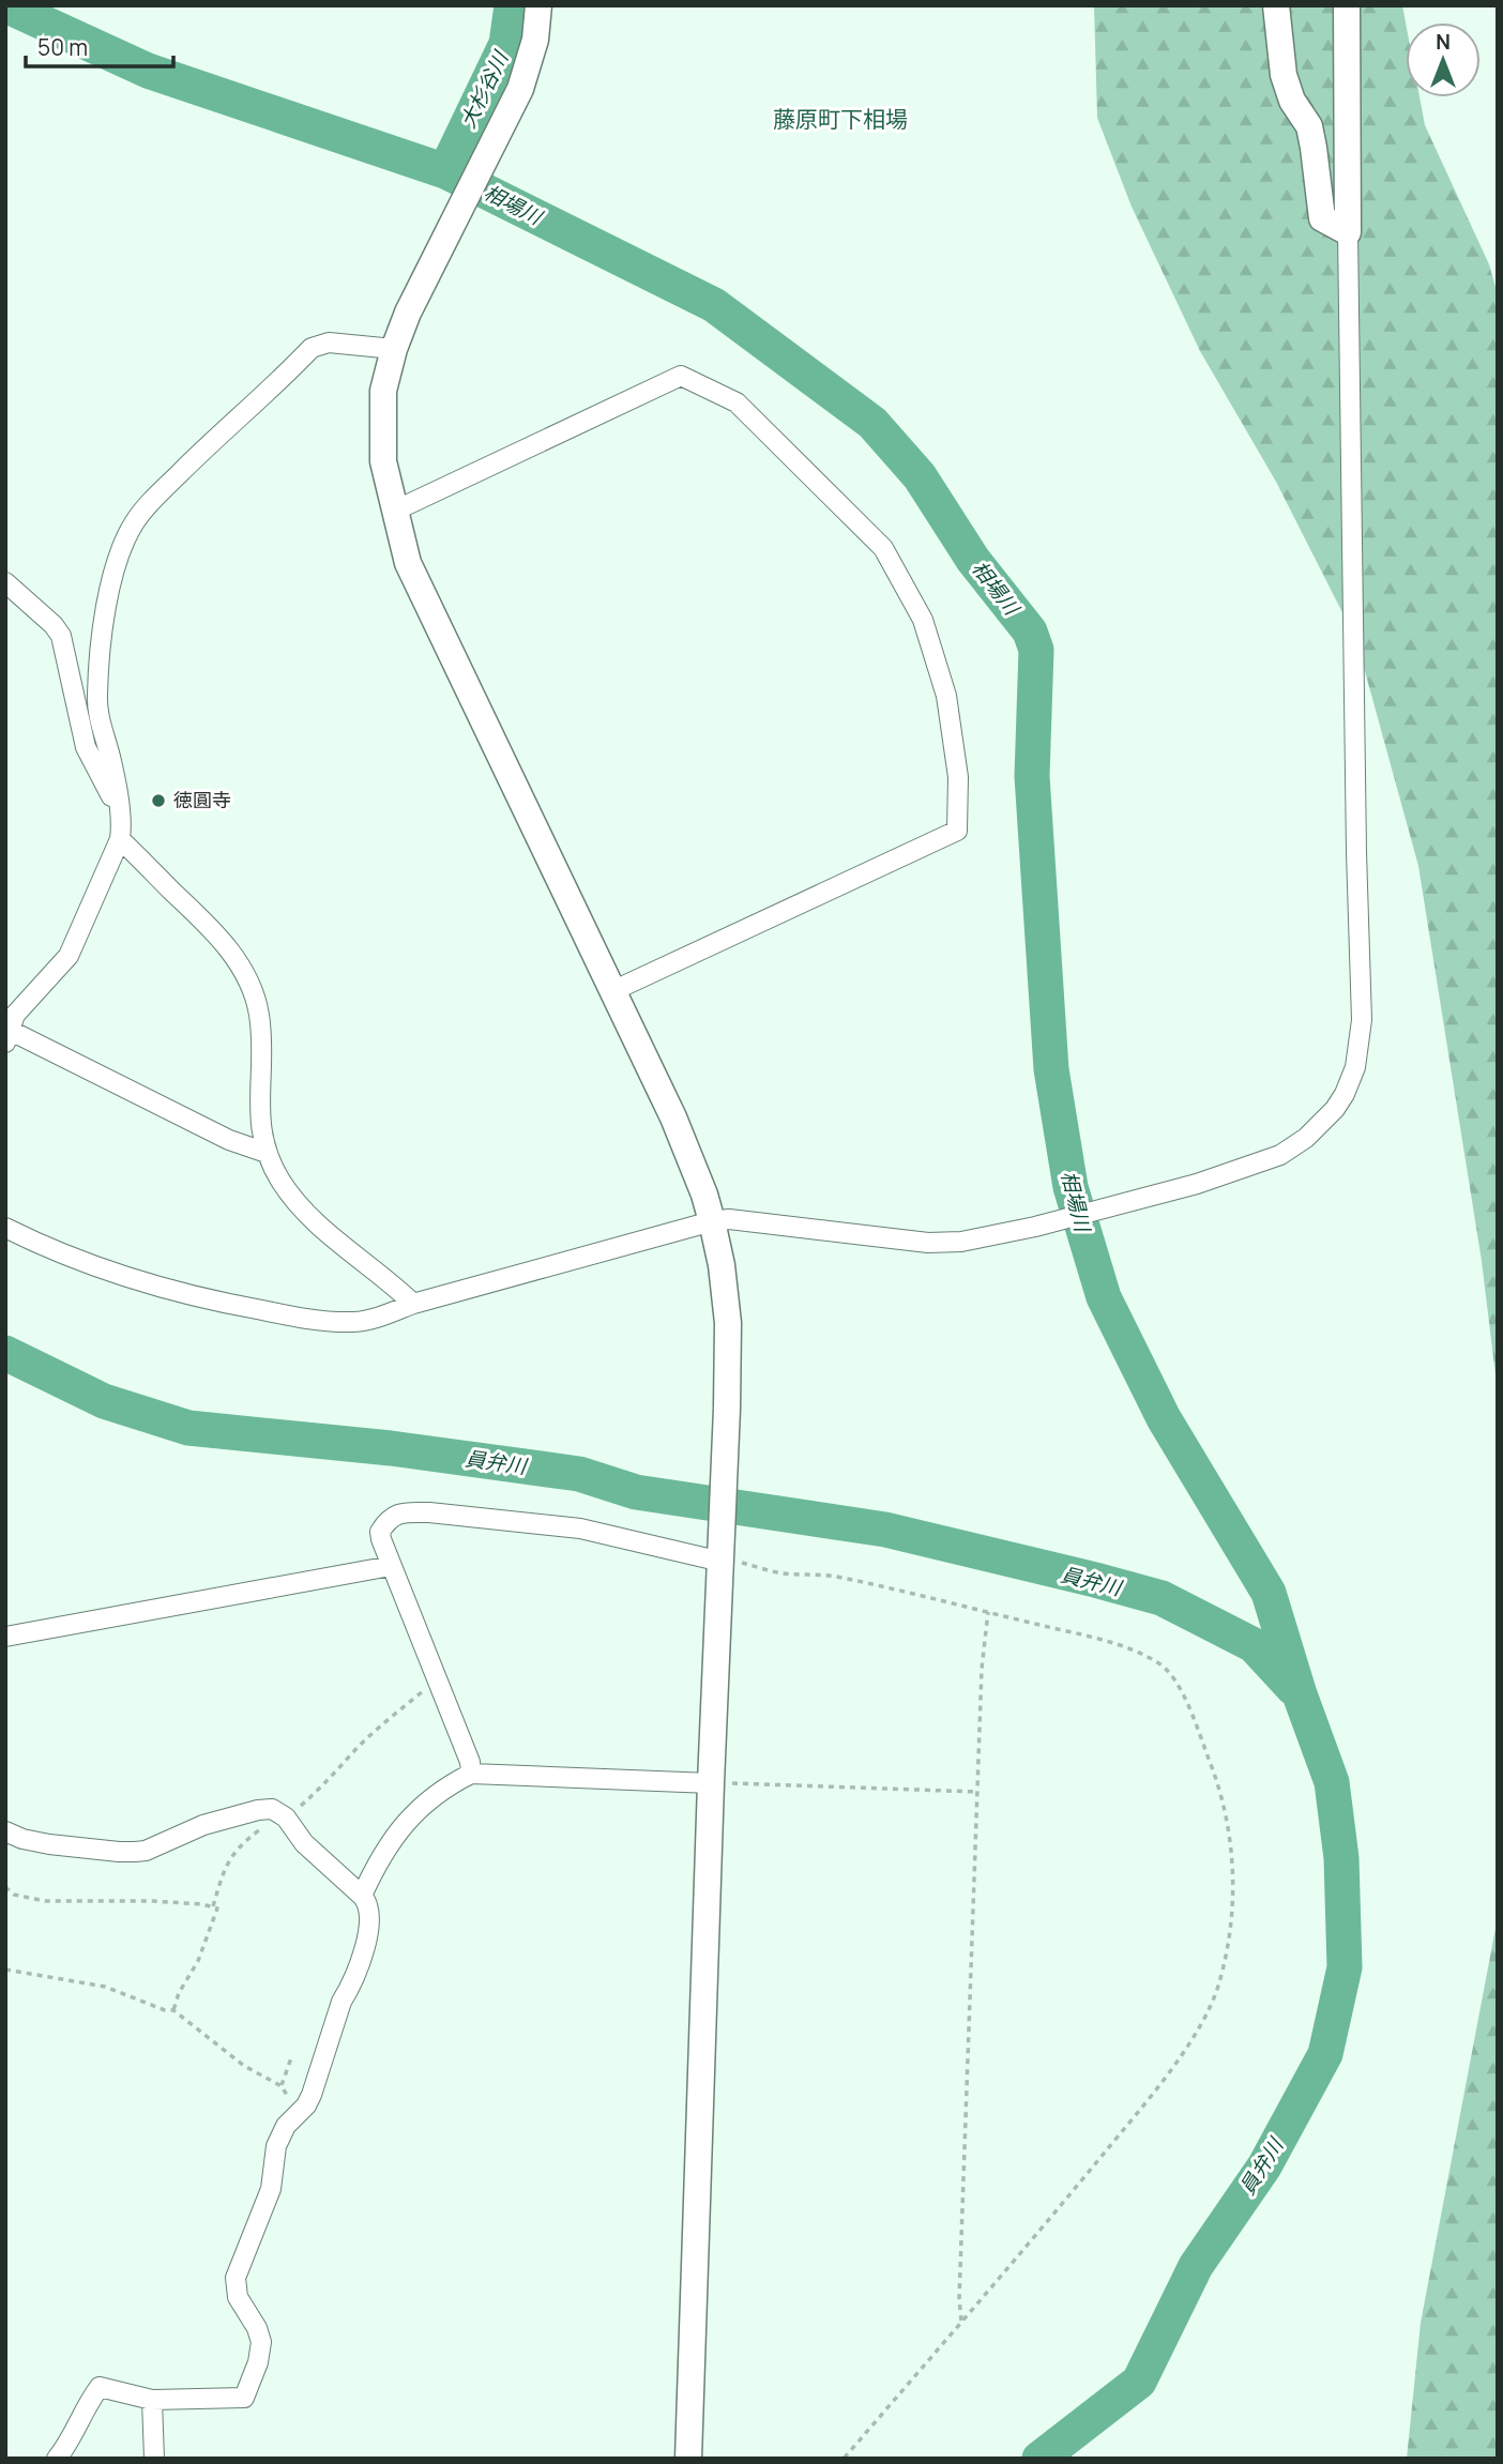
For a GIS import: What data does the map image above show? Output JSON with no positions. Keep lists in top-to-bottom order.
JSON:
{
  "districts": ["藤原町下相場"],
  "water": ["大杉谷川", "相場川", "員弁川"],
  "places": ["徳圓寺"],
  "scale_bar": "50 m",
  "north": "top"
}
